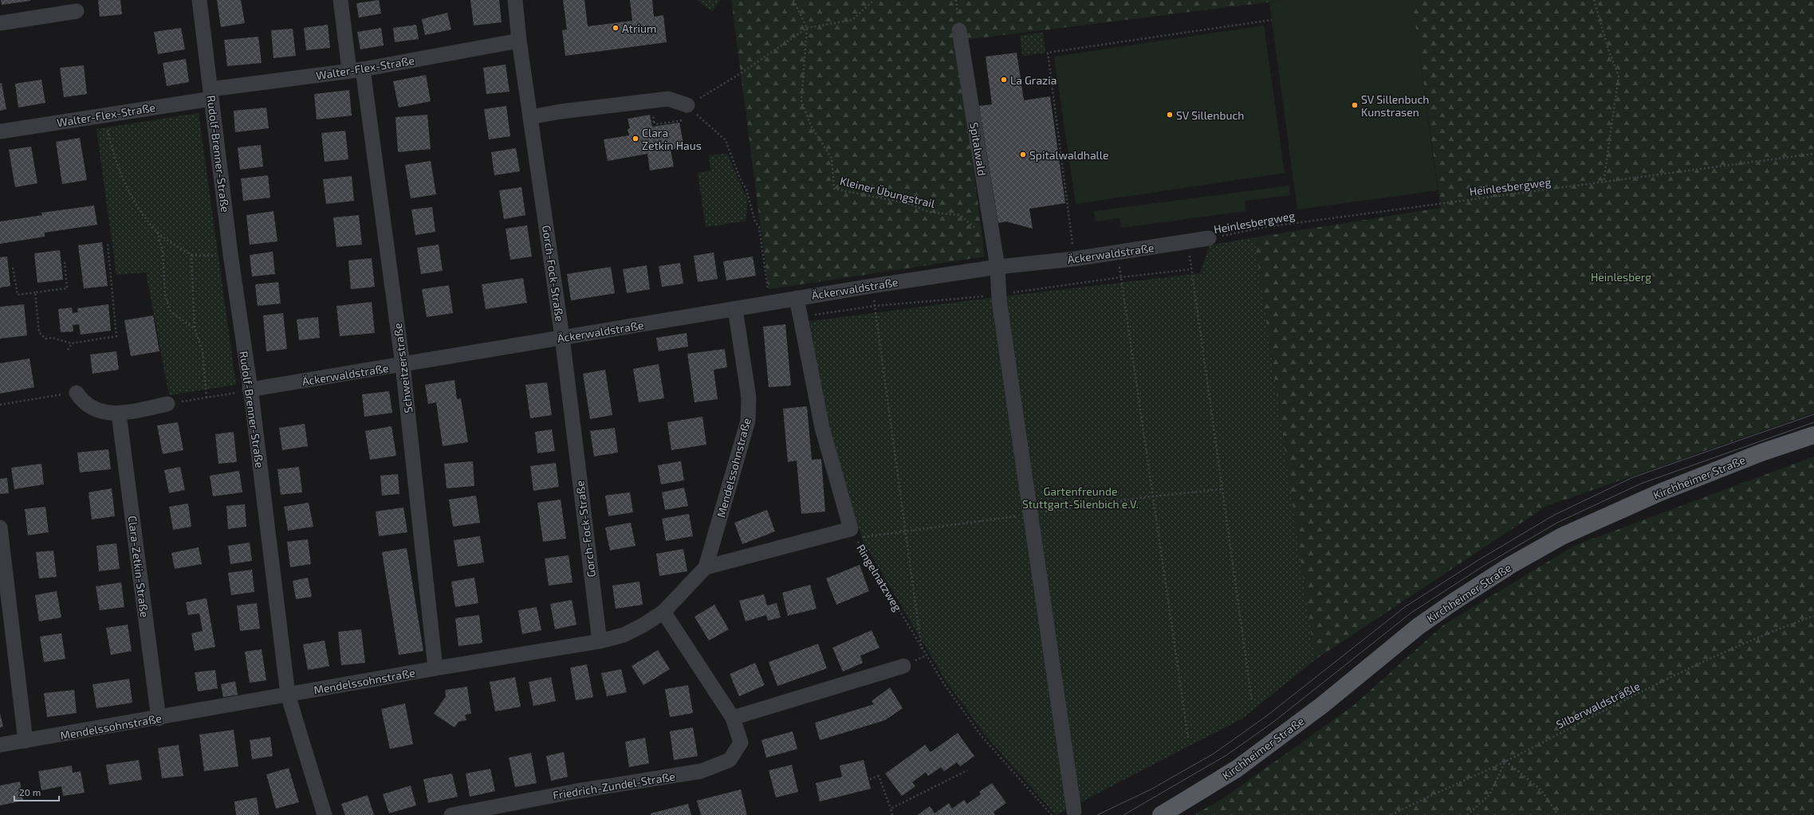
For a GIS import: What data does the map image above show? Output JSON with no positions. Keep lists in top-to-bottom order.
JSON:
{
  "streets": {
    "main road": ["Kirchheimer Straße"],
    "street": [
      "Walter-Flex-Straße",
      "Spitalwald",
      "Rudolf-Brenner-Straße",
      "Äckerwaldstraße",
      "Gorch-Fock-Straße",
      "Schweitzerstraße",
      "Mendelssohnstraße",
      "Clara-Zetkin-Straße",
      "Friedrich-Zundel-Straße"
    ],
    "path": [
      "Heinlesbergweg",
      "Kleiner Übungstrail",
      "Ringelnatzweg",
      "Silberwaldsträßle"
    ]
  },
  "crossings": [
    ["Walter-Flex-Straße", "Rudolf-Brenner-Straße"],
    ["Walter-Flex-Straße", "Gorch-Fock-Straße"],
    ["Walter-Flex-Straße", "Schweitzerstraße"],
    ["Spitalwald", "Äckerwaldstraße"],
    ["Rudolf-Brenner-Straße", "Äckerwaldstraße"],
    ["Rudolf-Brenner-Straße", "Mendelssohnstraße"],
    ["Heinlesbergweg", "Äckerwaldstraße"],
    ["Äckerwaldstraße", "Gorch-Fock-Straße"],
    ["Äckerwaldstraße", "Schweitzerstraße"],
    ["Äckerwaldstraße", "Mendelssohnstraße"],
    ["Gorch-Fock-Straße", "Mendelssohnstraße"],
    ["Schweitzerstraße", "Mendelssohnstraße"],
    ["Mendelssohnstraße", "Clara-Zetkin-Straße"],
    ["Mendelssohnstraße", "Friedrich-Zundel-Straße"]
  ],
  "parks": ["Heinlesberg", "Gartenfreunde Stuttgart-Silenbich e.V."],
  "places": [
    "Atrium",
    "La Grazia",
    "SV Sillenbuch Kunstrasen",
    "SV Sillenbuch",
    "Clara Zetkin Haus",
    "Spitalwaldhalle"
  ],
  "scale_bar": "20 m"
}
